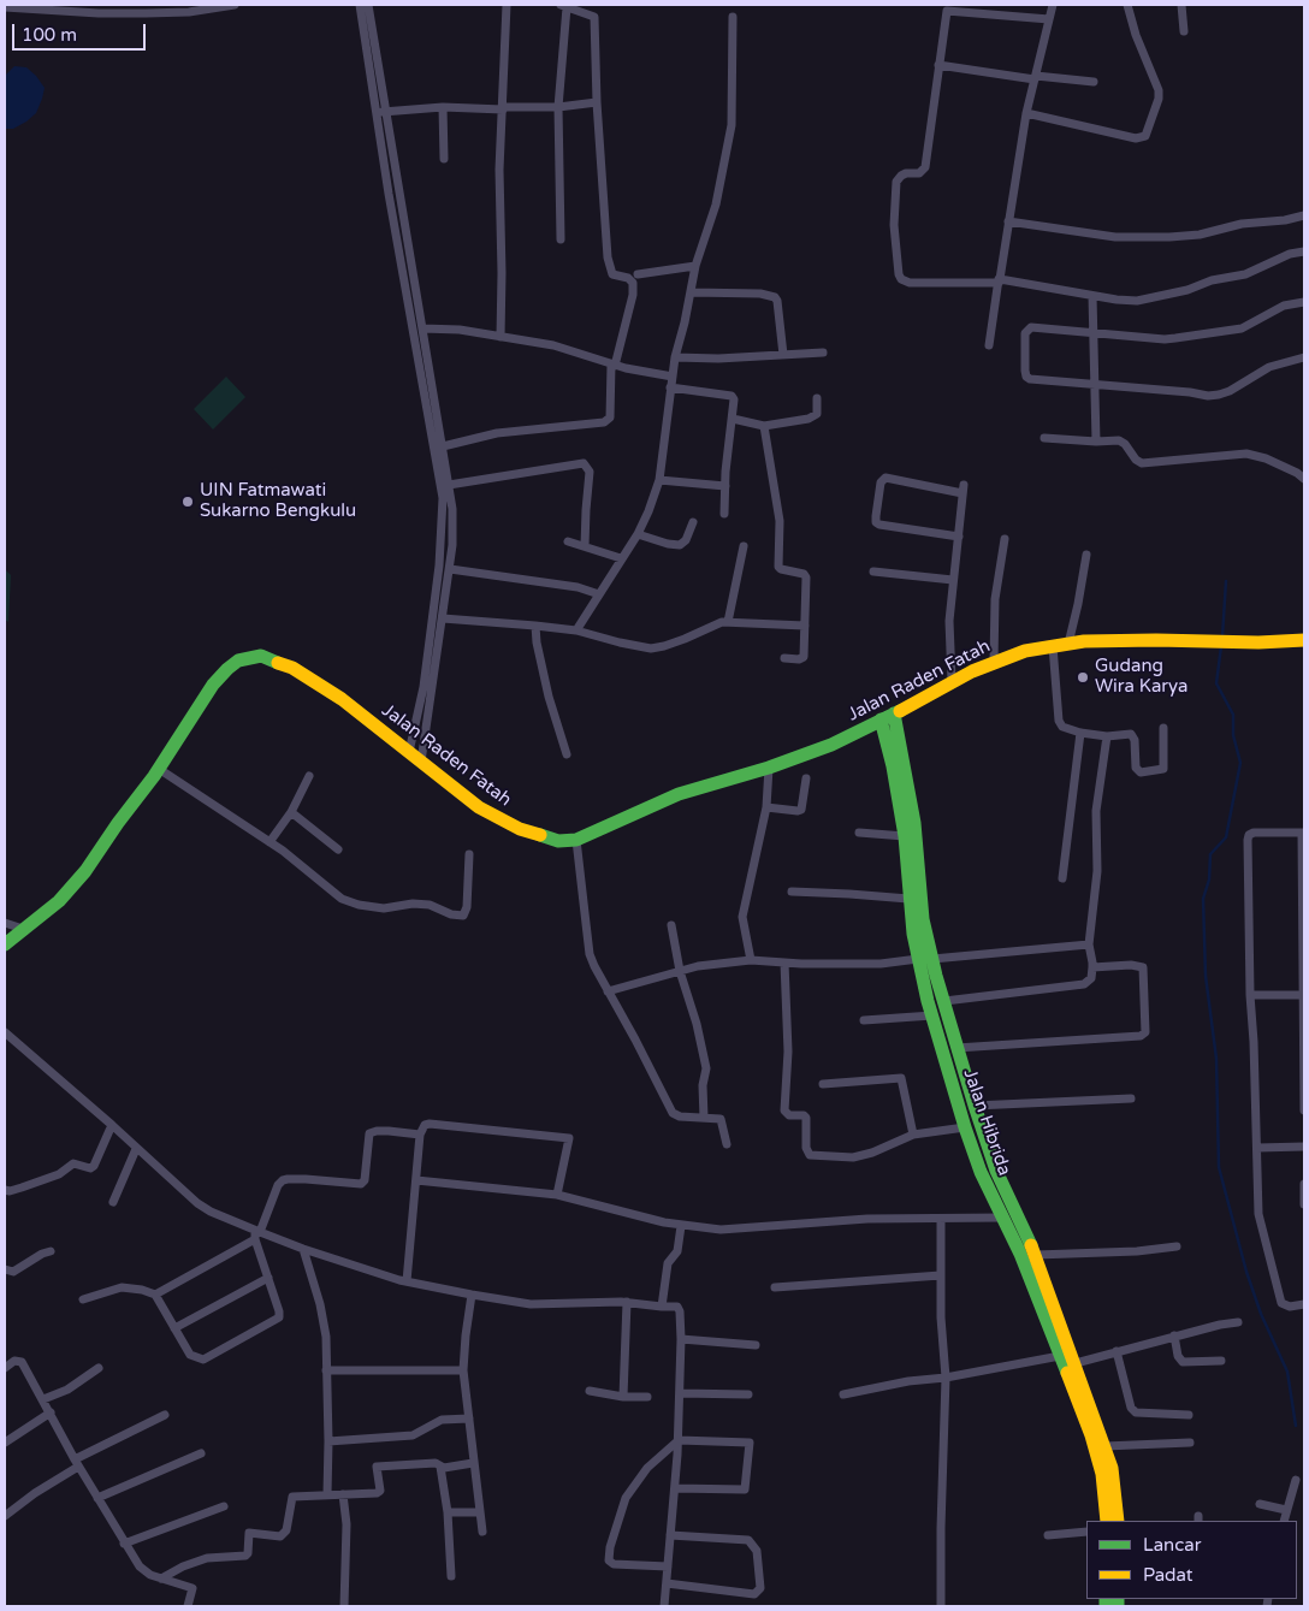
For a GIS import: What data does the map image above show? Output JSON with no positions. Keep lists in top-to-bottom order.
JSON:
{
  "streets": {
    "main road": ["Jalan Raden Fatah", "Jalan Hibrida"]
  },
  "crossings": [
    ["Jalan Raden Fatah", "Jalan Hibrida"]
  ],
  "places": ["UIN Fatmawati Sukarno Bengkulu", "Gudang Wira Karya"],
  "legend": ["Lancar", "Padat"],
  "scale_bar": "100 m"
}
